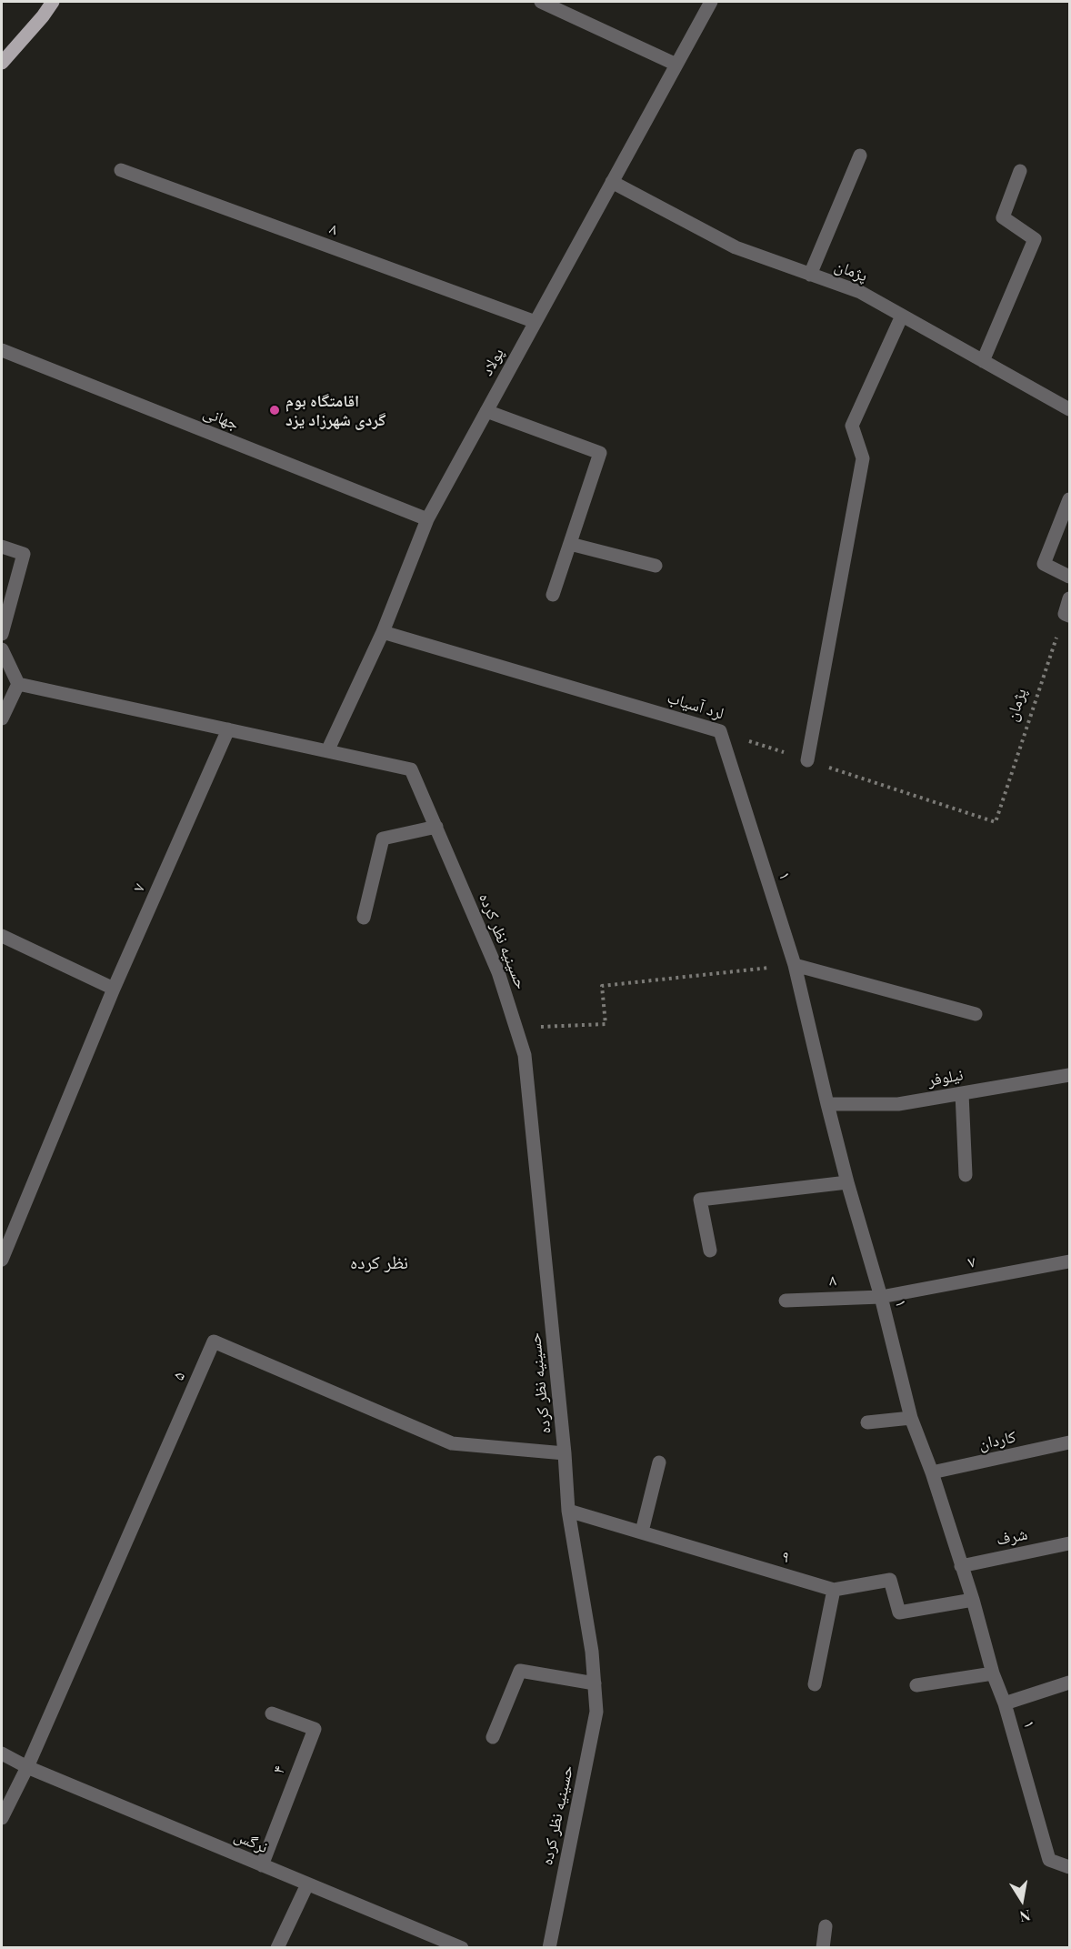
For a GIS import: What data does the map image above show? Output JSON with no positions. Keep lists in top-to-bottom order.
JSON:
{
  "streets": {
    "street": [
      "۸",
      "پژمان",
      "پولاد",
      "جهانی",
      "لرد آسیاب",
      "۱",
      "۷",
      "حسینیه نظر کرده",
      "نیلوفر",
      "۵",
      "کاردان",
      "شرف",
      "۹",
      "۴",
      "نرگس"
    ]
  },
  "crossings": [
    ["۸", "پولاد"],
    ["۸", "۱"],
    ["۸", "۷"],
    ["پژمان", "پولاد"],
    ["پژمان", "لرد آسیاب"],
    ["پولاد", "جهانی"],
    ["پولاد", "لرد آسیاب"],
    ["پولاد", "حسینیه نظر کرده"],
    ["لرد آسیاب", "۱"],
    ["۱", "۷"],
    ["۱", "نیلوفر"],
    ["۱", "کاردان"],
    ["۱", "شرف"],
    ["۱", "۹"],
    ["حسینیه نظر کرده", "۵"],
    ["حسینیه نظر کرده", "۹"],
    ["۵", "نرگس"],
    ["۴", "نرگس"]
  ],
  "districts": ["نظر کرده"],
  "places": ["اقامتگاه بوم گردی شهرزاد یزد"],
  "north": "bottom"
}
